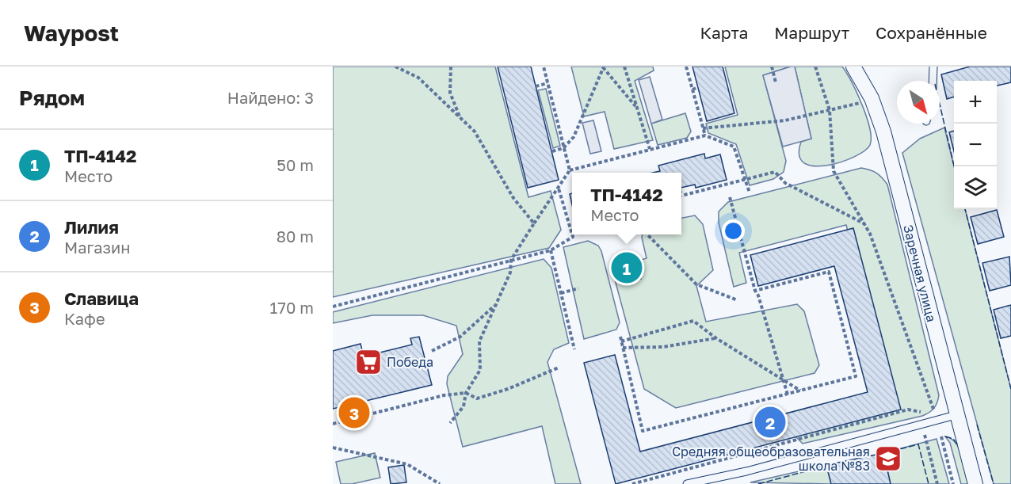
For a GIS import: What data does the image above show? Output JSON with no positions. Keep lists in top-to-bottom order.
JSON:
{
  "streets": {
    "street": ["Заречная улица"]
  },
  "places": {
    "supermarket": ["Победа"],
    "school or university": ["Средняя общеобразовательная школа №83"]
  },
  "north": "bottom right",
  "page": {
    "header": "Waypost",
    "nav": ["Карта", "Маршрут", "Сохранённые"],
    "heading": ["Рядом", "Найдено: 3"],
    "map_buttons": ["+", "−"],
    "list": [
      {
        "mark": "1",
        "name": "ТП-4142",
        "note": "Место",
        "value": "50 m"
      },
      {
        "mark": "2",
        "name": "Лилия",
        "note": "Магазин",
        "value": "80 m"
      },
      {
        "mark": "3",
        "name": "Славица",
        "note": "Кафе",
        "value": "170 m"
      }
    ],
    "popup": ["ТП-4142", "Место"],
    "pins": ["1", "3", "2"]
  }
}
